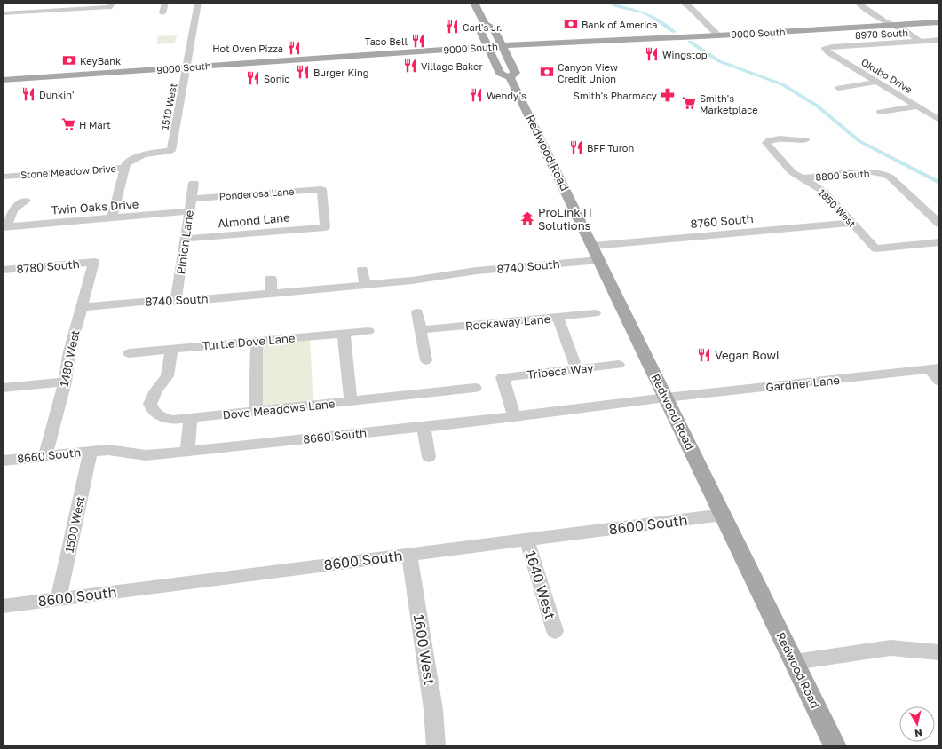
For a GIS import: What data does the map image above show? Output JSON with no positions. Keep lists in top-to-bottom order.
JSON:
{
  "streets": {
    "main road": ["9000 South", "Redwood Road"],
    "street": [
      "8970 South",
      "Okubo Drive",
      "1510 West",
      "Stone Meadow Drive",
      "8800 South",
      "Ponderosa Lane",
      "Twin Oaks Drive",
      "1850 West",
      "Almond Lane",
      "8760 South",
      "Pinion Lane",
      "8780 South",
      "8740 South",
      "Rockaway Lane",
      "Turtle Dove Lane",
      "1480 West",
      "Tribeca Way",
      "Gardner Lane",
      "Dove Meadows Lane",
      "8660 South",
      "1500 West",
      "8600 South",
      "1640 West",
      "1600 West"
    ]
  },
  "crossings": [
    ["9000 South", "1510 West"],
    ["9000 South", "Redwood Road"],
    ["8970 South", "Okubo Drive"],
    ["1510 West", "Stone Meadow Drive"],
    ["Redwood Road", "8760 South"],
    ["Redwood Road", "8740 South"],
    ["Redwood Road", "Gardner Lane"],
    ["Redwood Road", "8660 South"],
    ["Redwood Road", "8600 South"],
    ["8800 South", "1850 West"],
    ["Ponderosa Lane", "Almond Lane"],
    ["Ponderosa Lane", "Pinion Lane"],
    ["Twin Oaks Drive", "Pinion Lane"],
    ["1850 West", "8760 South"],
    ["Almond Lane", "Pinion Lane"],
    ["8760 South", "8740 South"],
    ["Pinion Lane", "8740 South"],
    ["8780 South", "1480 West"],
    ["8740 South", "1480 West"],
    ["Turtle Dove Lane", "Dove Meadows Lane"],
    ["1480 West", "8660 South"],
    ["Tribeca Way", "8660 South"],
    ["Gardner Lane", "8660 South"],
    ["8660 South", "1500 West"],
    ["1500 West", "8600 South"],
    ["8600 South", "1640 West"],
    ["8600 South", "1600 West"]
  ],
  "places": {
    "bank": ["Bank of America", "KeyBank", "Canyon View Credit Union"],
    "restaurant": [
      "Carl's Jr.",
      "Taco Bell",
      "Hot Oven Pizza",
      "Wingstop",
      "Village Baker",
      "Burger King",
      "Sonic",
      "Dunkin'",
      "Wendy's",
      "BFF Turon",
      "Vegan Bowl"
    ],
    "pharmacy": ["Smith's Pharmacy"],
    "supermarket": ["Smith's Marketplace", "H Mart"],
    "temple": ["ProLink IT Solutions"]
  },
  "north": "bottom"
}
